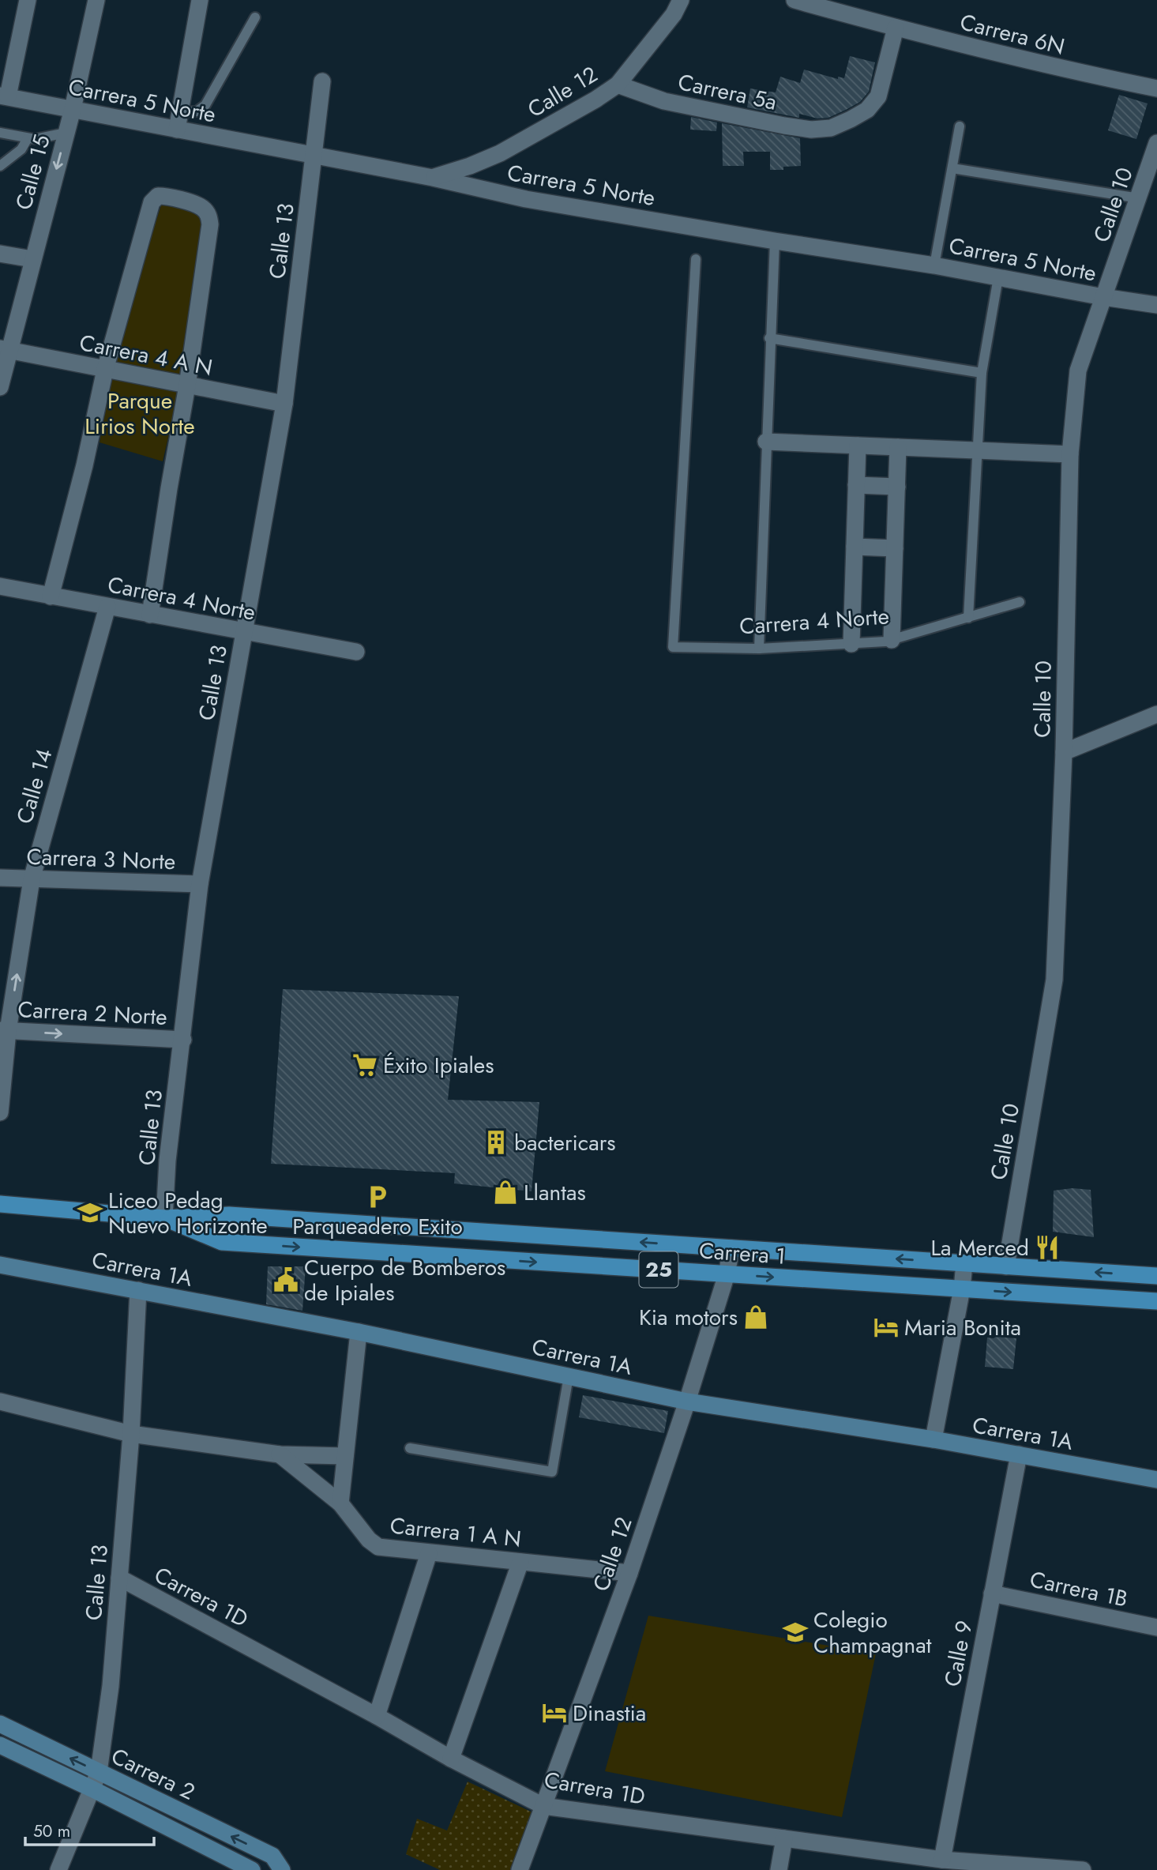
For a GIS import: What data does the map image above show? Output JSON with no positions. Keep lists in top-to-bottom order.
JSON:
{
  "streets": {
    "main road": ["Carrera 1", "25"],
    "street": [
      "Carrera 6N",
      "Calle 12",
      "Carrera 5a",
      "Carrera 5 Norte",
      "Calle 15",
      "Calle 10",
      "Calle 13",
      "Carrera 4 A N",
      "Carrera 4 Norte",
      "Calle 14",
      "Carrera 3 Norte",
      "Carrera 2 Norte",
      "Carrera 1A",
      "Carrera 1 A N",
      "Carrera 1B",
      "Carrera 1D",
      "Calle 9",
      "Carrera 2"
    ]
  },
  "crossings": [
    ["Carrera 6N", "Carrera 5a"],
    ["Calle 12", "Carrera 5a"],
    ["Calle 12", "Carrera 5 Norte"],
    ["Calle 12", "Carrera 1"],
    ["Calle 12", "Carrera 1A"],
    ["Calle 12", "Carrera 1 A N"],
    ["Calle 12", "Carrera 1D"],
    ["Carrera 5 Norte", "Calle 15"],
    ["Carrera 5 Norte", "Calle 10"],
    ["Carrera 5 Norte", "Calle 13"],
    ["Calle 15", "Carrera 4 A N"],
    ["Calle 10", "Carrera 1"],
    ["Calle 13", "Carrera 4 A N"],
    ["Calle 13", "Carrera 4 Norte"],
    ["Calle 13", "Carrera 3 Norte"],
    ["Calle 13", "Carrera 2 Norte"],
    ["Calle 13", "Carrera 1"],
    ["Calle 13", "Carrera 1A"],
    ["Calle 13", "Carrera 1D"],
    ["Calle 13", "Carrera 2"],
    ["Carrera 4 Norte", "Calle 14"],
    ["Calle 14", "Carrera 3 Norte"],
    ["Calle 14", "Carrera 2 Norte"],
    ["Carrera 1A", "Calle 9"],
    ["Carrera 1B", "Calle 9"],
    ["Carrera 1D", "Calle 9"]
  ],
  "one_way": ["Carrera 2 Norte"],
  "parks": ["Parque Lirios Norte"],
  "places": {
    "supermarket": ["Éxito Ipiales"],
    "building": ["bactericars"],
    "shop": ["Llantas", "Kia motors"],
    "parking": ["Parqueadero Exito"],
    "school or university": ["Liceo Pedag Nuevo Horizonte", "Colegio Champagnat"],
    "restaurant": ["La Merced"],
    "public building": ["Cuerpo de Bomberos de Ipiales"],
    "hotel": ["Maria Bonita", "Dinastia"]
  },
  "scale_bar": "50 m"
}
